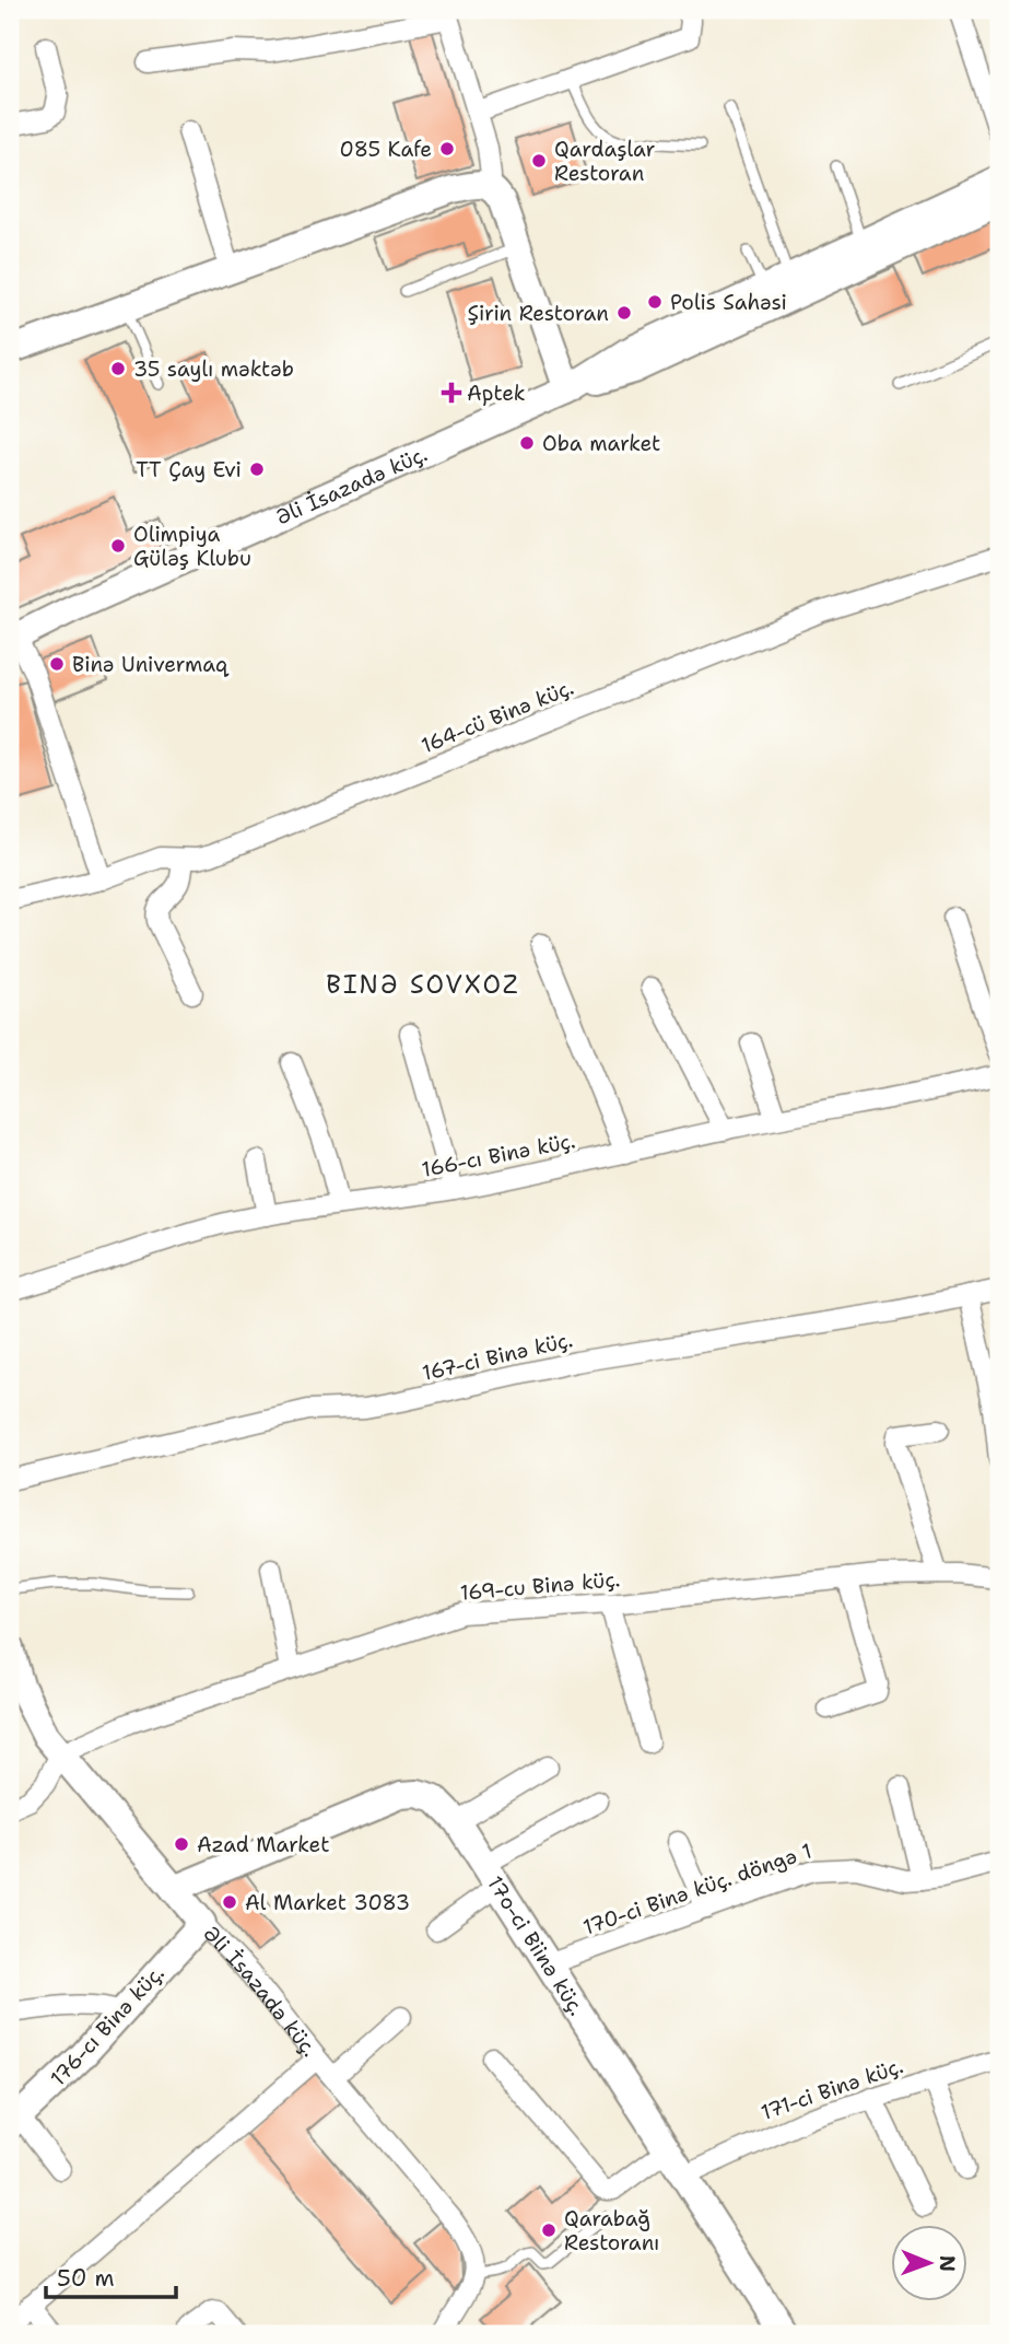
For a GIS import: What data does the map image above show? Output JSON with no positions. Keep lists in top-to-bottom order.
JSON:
{
  "streets": {
    "street": [
      "Əli İsazadə küç.",
      "164-cü Binə küç.",
      "166-cı Binə küç.",
      "167-ci Binə küç.",
      "169-cu Binə küç.",
      "170-ci Binə küç. döngə 1",
      "17o-ci Biinə küç.",
      "176-cı Binə küç.",
      "171-ci Binə küç."
    ]
  },
  "crossings": [
    ["Əli İsazadə küç.", "169-cu Binə küç."],
    ["Əli İsazadə küç.", "17o-ci Biinə küç."],
    ["Əli İsazadə küç.", "176-cı Binə küç."],
    ["170-ci Binə küç. döngə 1", "17o-ci Biinə küç."],
    ["17o-ci Biinə küç.", "171-ci Binə küç."]
  ],
  "districts": ["BINƏ SOVXOZ"],
  "places": {
    "other": [
      "085 Kafe",
      "Qardaşlar Restoran",
      "Polis Sahəsi",
      "Şirin Restoran",
      "35 saylı məktəb",
      "Oba market",
      "TT Çay Evi",
      "Olimpiya Güləş Klubu",
      "Binə Univermaq",
      "Azad Market",
      "Al Market 3083",
      "Qarabağ Restoranı"
    ],
    "health": ["Aptek"]
  },
  "scale_bar": "50 m",
  "north": "right"
}
